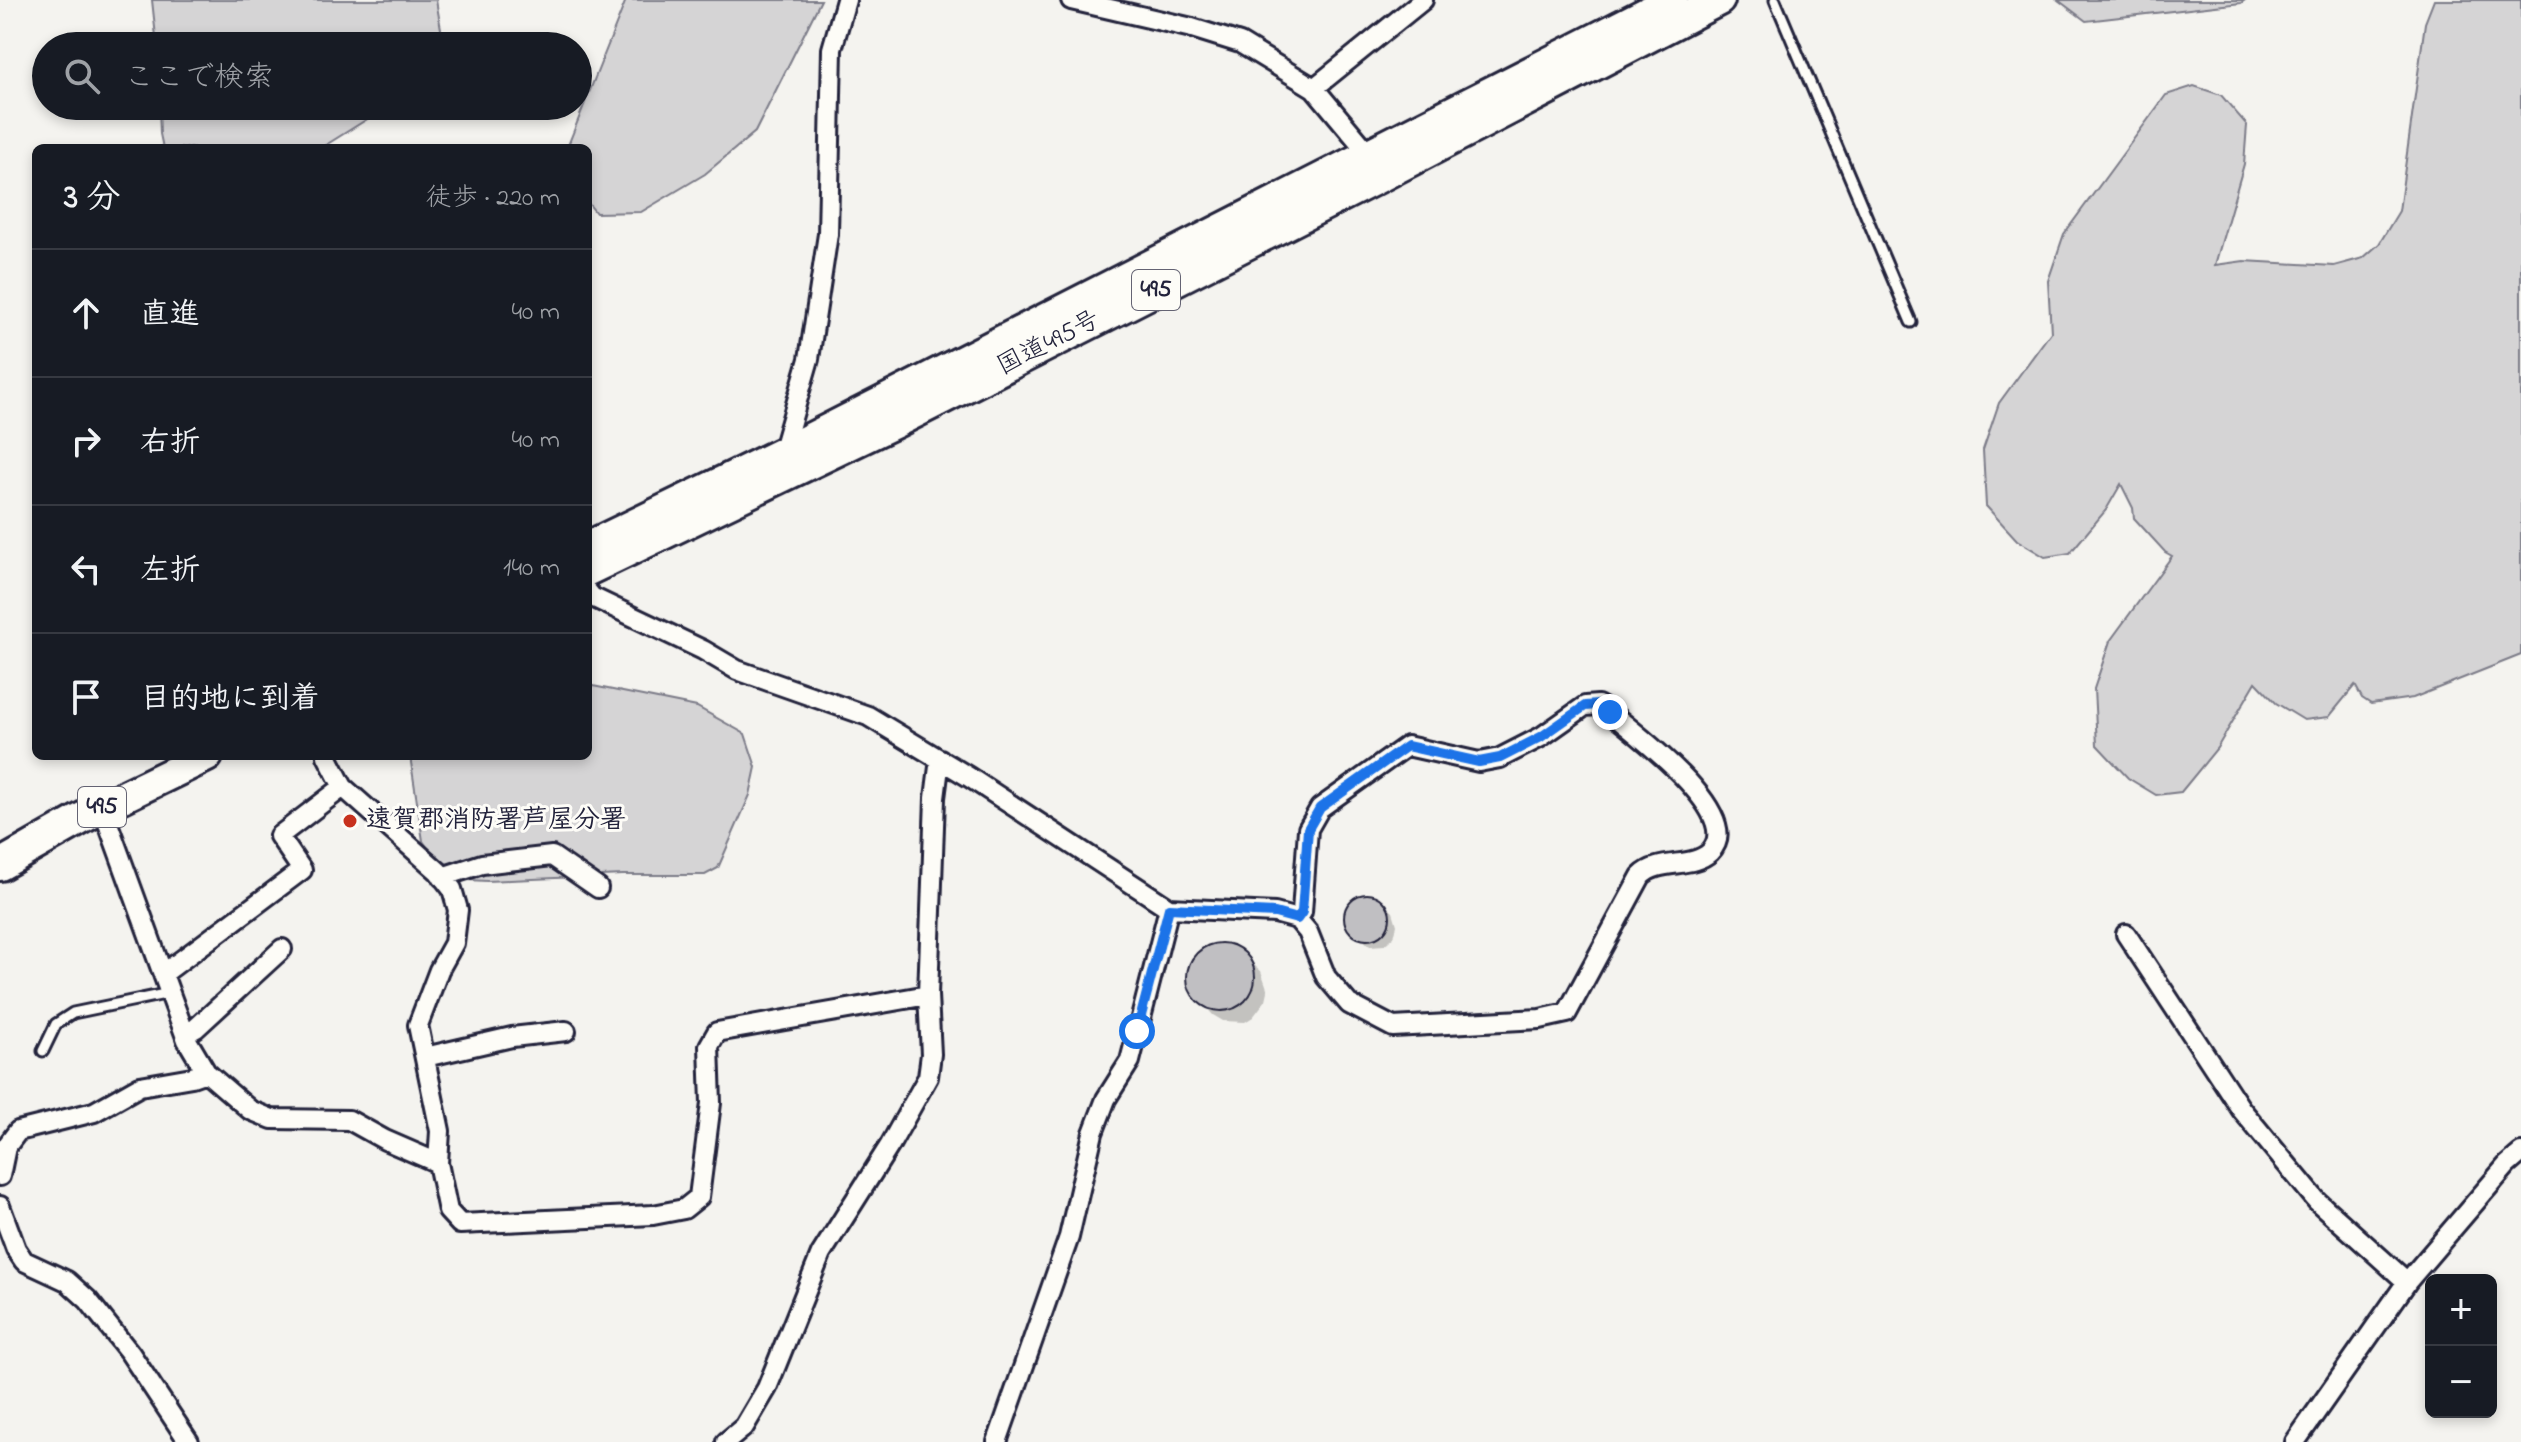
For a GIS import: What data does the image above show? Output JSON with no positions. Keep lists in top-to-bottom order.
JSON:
{
  "streets": {
    "highway": ["495", "国道495号"]
  },
  "places": ["遠賀郡消防署芦屋分署"],
  "page": {
    "search": "ここで検索",
    "heading": ["3 分", "徒歩 · 220 m"],
    "list": [
      ["直進", "40 m"],
      ["右折", "40 m"],
      ["左折", "140 m"],
      "目的地に到着"
    ],
    "map_buttons": ["+", "−"]
  }
}
